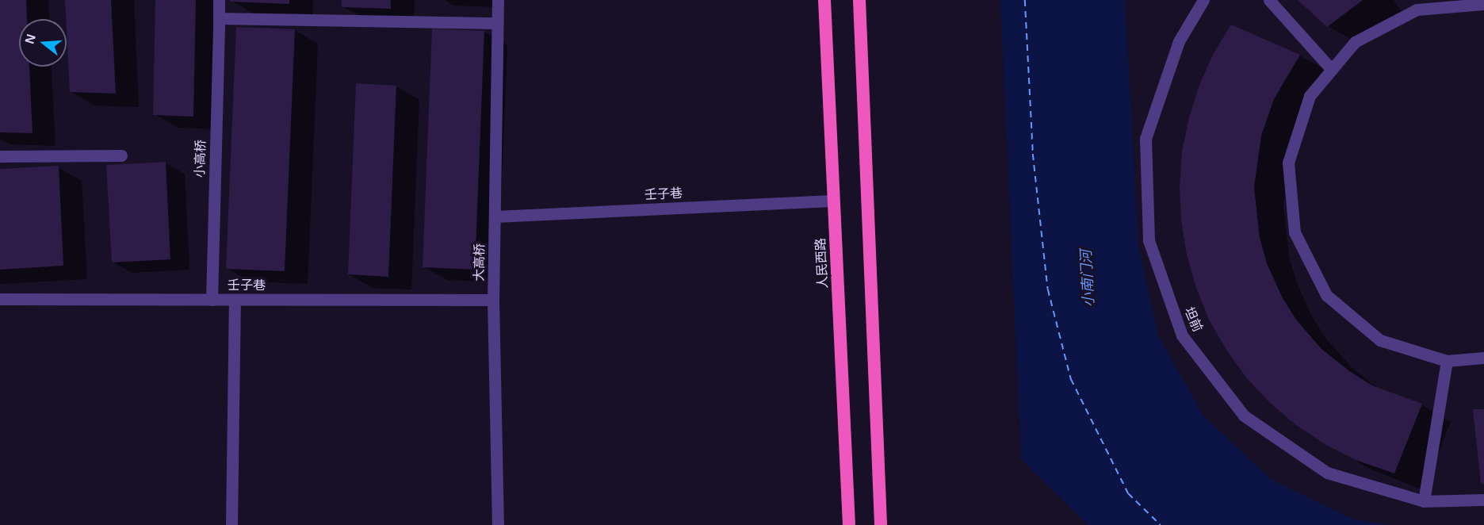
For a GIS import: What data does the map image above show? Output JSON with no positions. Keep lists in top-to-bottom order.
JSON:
{
  "streets": {
    "highway": ["人民西路"],
    "street": [
      "小高桥",
      "壬子巷",
      "大高桥",
      "坦前"
    ]
  },
  "crossings": [
    ["小高桥", "壬子巷"],
    ["壬子巷", "大高桥"],
    ["壬子巷", "人民西路"]
  ],
  "water": ["小南门河"],
  "north": "left"
}
